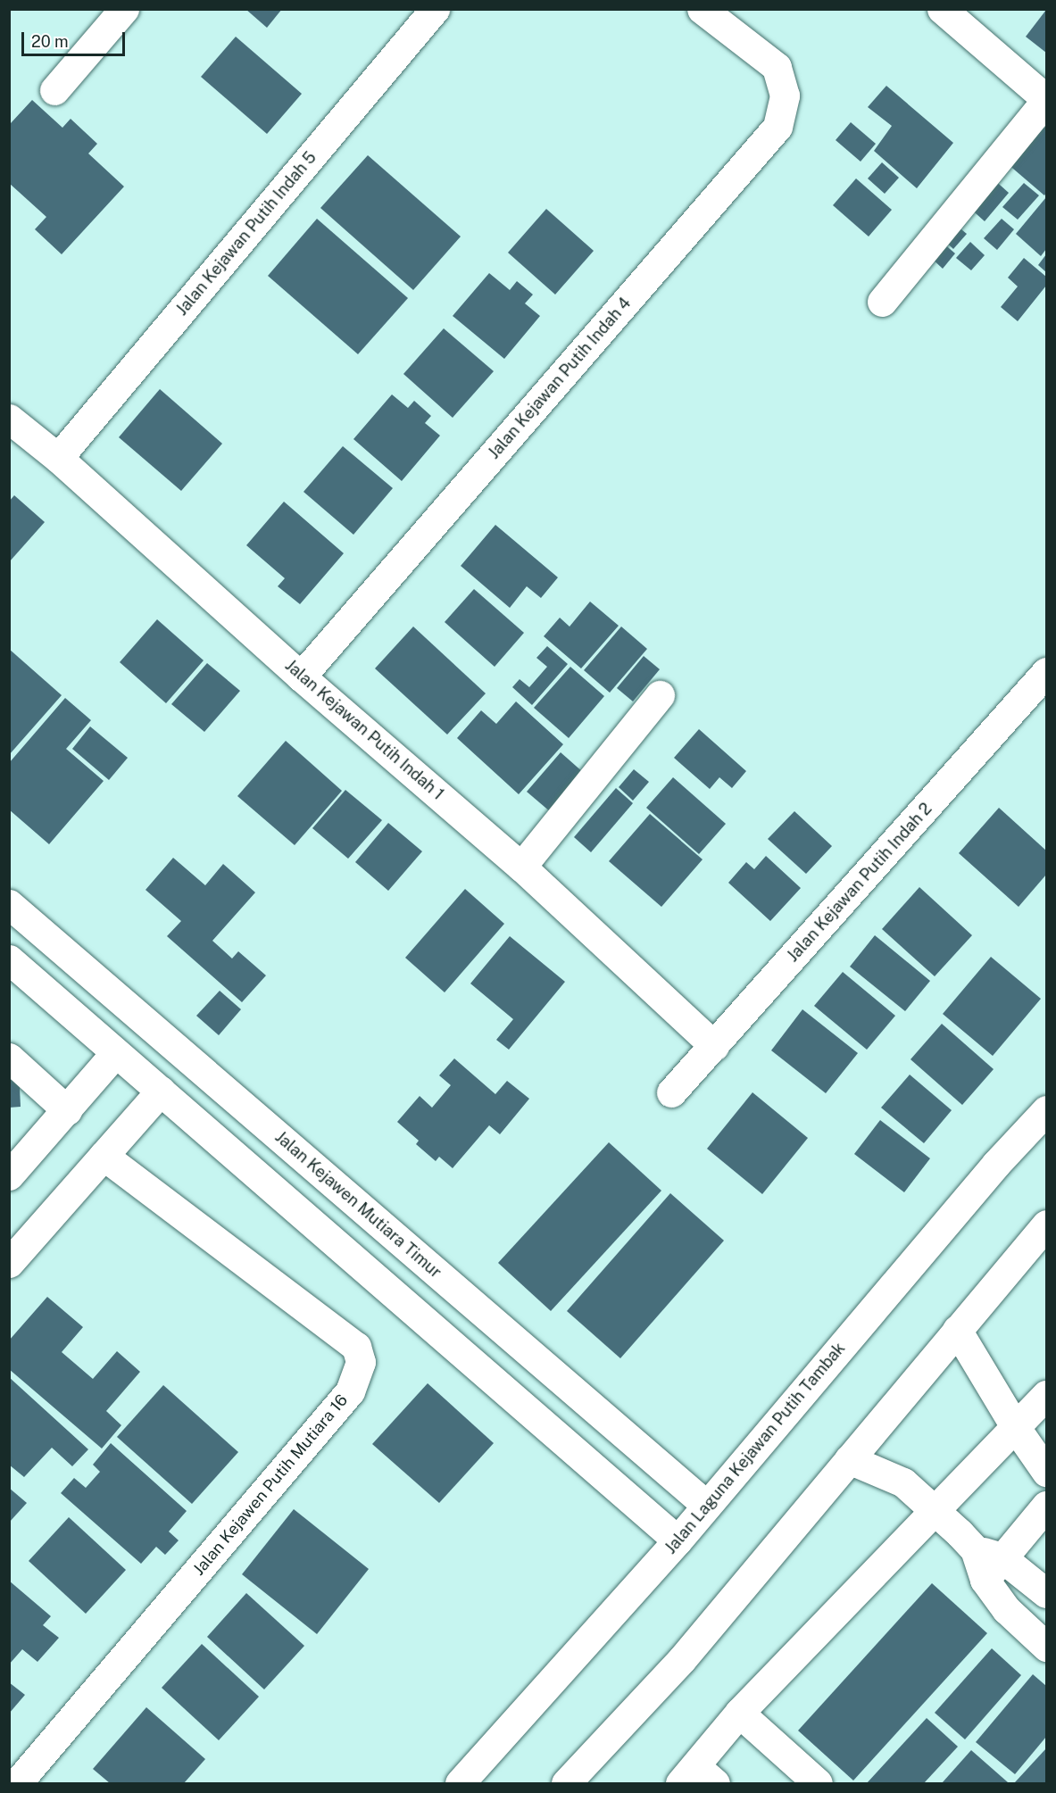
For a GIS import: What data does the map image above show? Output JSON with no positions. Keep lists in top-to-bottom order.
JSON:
{
  "streets": {
    "street": [
      "Jalan Kejawan Putih Indah 5",
      "Jalan Kejawan Putih Indah 4",
      "Jalan Kejawan Putih Indah 1",
      "Jalan Kejawan Putih Indah 2",
      "Jalan Kejawen Mutiara Timur",
      "Jalan Laguna Kejawan Putih Tambak",
      "Jalan Kejawen Putih Mutiara 16"
    ]
  },
  "crossings": [
    ["Jalan Kejawan Putih Indah 5", "Jalan Kejawan Putih Indah 1"],
    ["Jalan Kejawan Putih Indah 4", "Jalan Kejawan Putih Indah 1"],
    ["Jalan Kejawan Putih Indah 1", "Jalan Kejawan Putih Indah 2"],
    ["Jalan Kejawen Mutiara Timur", "Jalan Laguna Kejawan Putih Tambak"]
  ],
  "scale_bar": "20 m"
}
